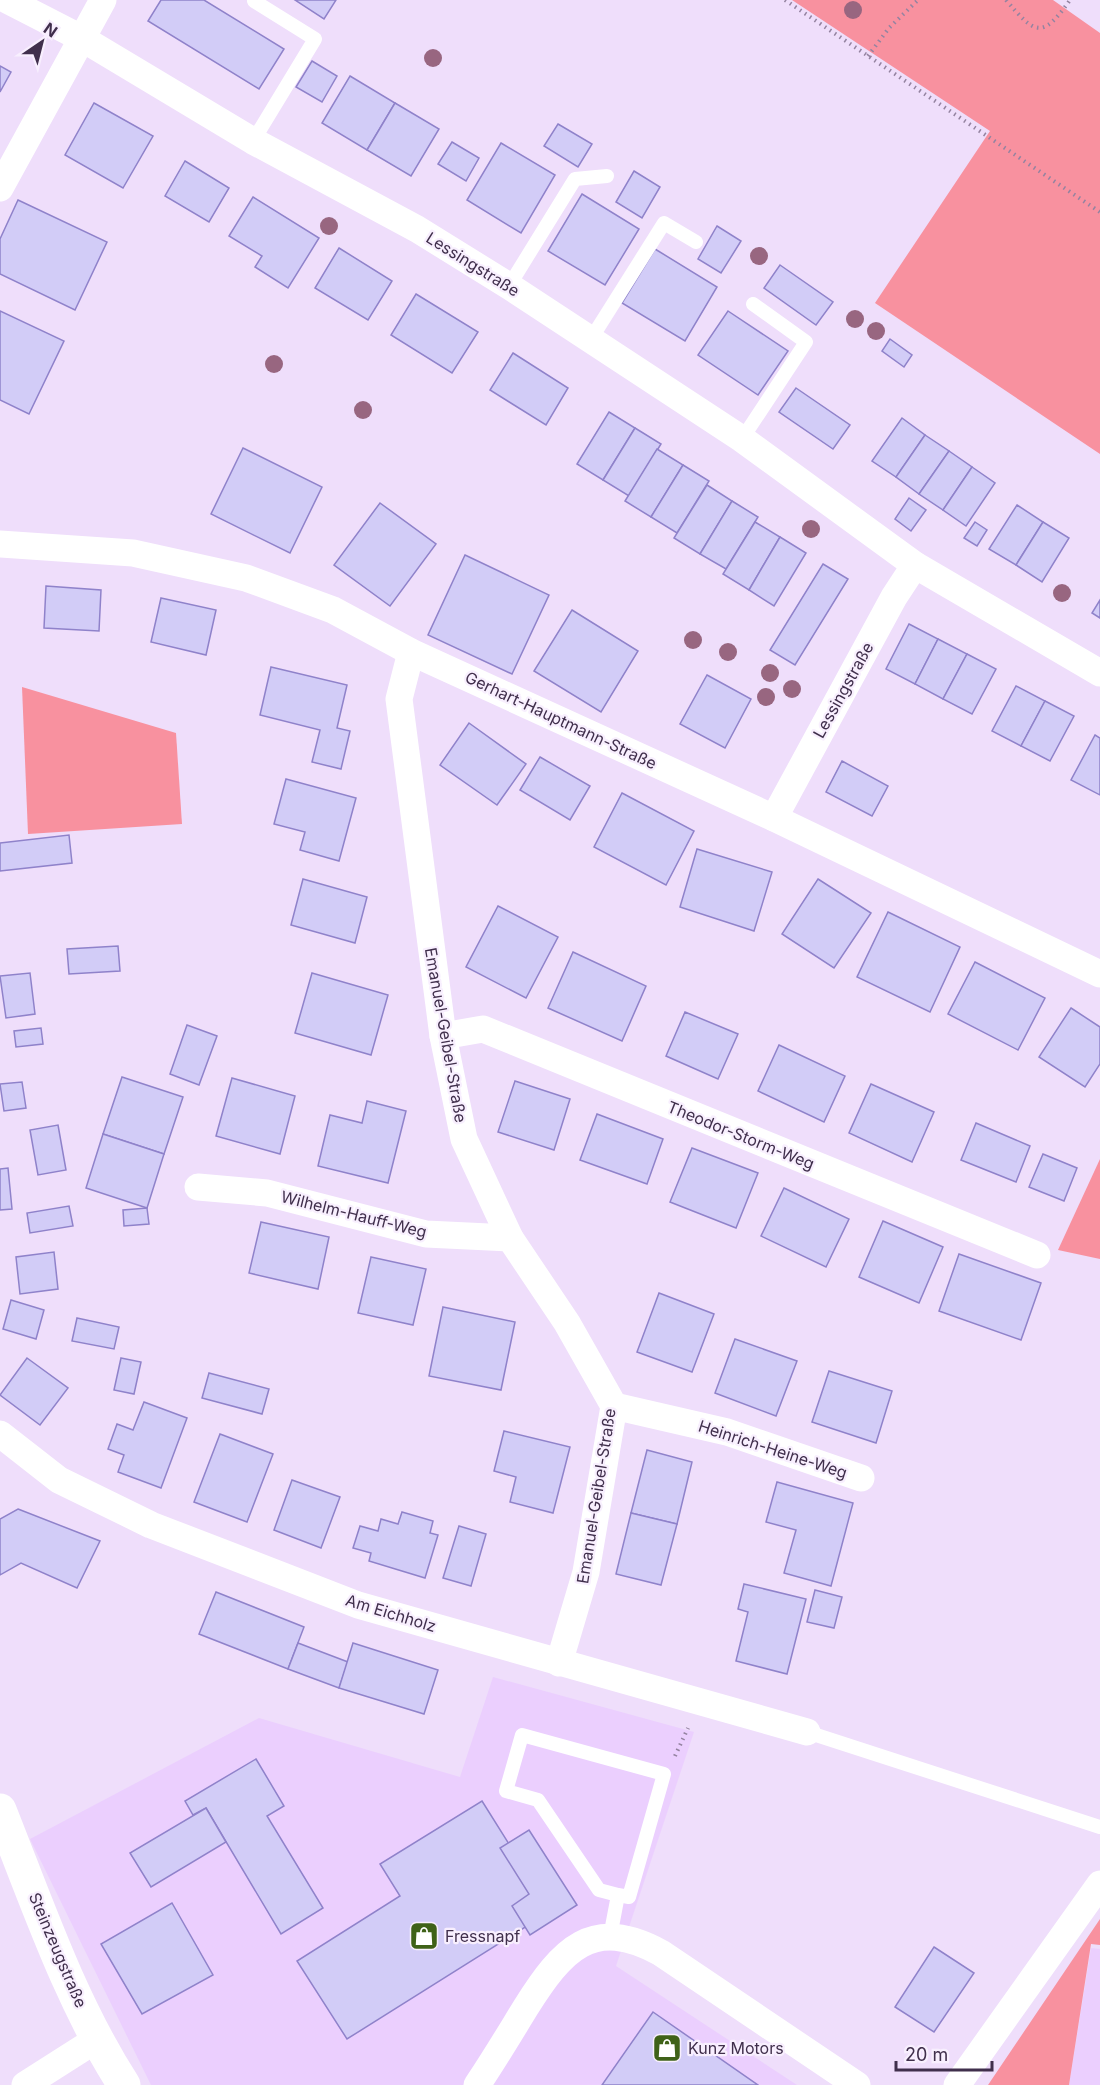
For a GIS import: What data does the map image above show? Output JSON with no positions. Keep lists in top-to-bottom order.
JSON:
{
  "streets": {
    "street": [
      "Lessingstraße",
      "Gerhart-Hauptmann-Straße",
      "Emanuel-Geibel-Straße",
      "Theodor-Storm-Weg",
      "Wilhelm-Hauff-Weg",
      "Heinrich-Heine-Weg",
      "Am Eichholz",
      "Steinzeugstraße"
    ]
  },
  "crossings": [
    ["Lessingstraße", "Gerhart-Hauptmann-Straße"],
    ["Gerhart-Hauptmann-Straße", "Emanuel-Geibel-Straße"],
    ["Emanuel-Geibel-Straße", "Theodor-Storm-Weg"],
    ["Emanuel-Geibel-Straße", "Wilhelm-Hauff-Weg"],
    ["Emanuel-Geibel-Straße", "Heinrich-Heine-Weg"],
    ["Emanuel-Geibel-Straße", "Am Eichholz"]
  ],
  "places": {
    "shop": ["Fressnapf", "Kunz Motors"]
  },
  "scale_bar": "20 m",
  "north": "top right"
}
